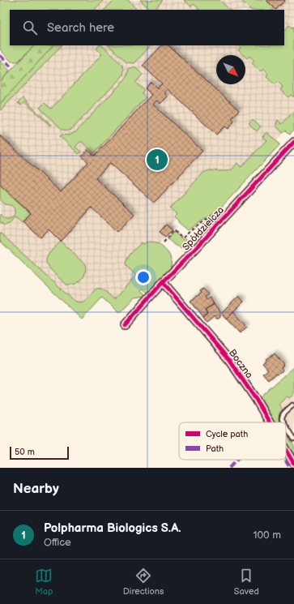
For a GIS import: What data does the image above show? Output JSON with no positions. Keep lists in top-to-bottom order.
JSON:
{
  "streets": {
    "street": ["Spółdzielcza", "Boczna"]
  },
  "crossings": [
    ["Spółdzielcza", "Boczna"]
  ],
  "legend": ["Cycle path", "Path"],
  "scale_bar": "50 m",
  "north": "bottom right",
  "page": {
    "search": "Search here",
    "pins": "1",
    "scale": "50 m",
    "heading": "Nearby",
    "list": [
      {
        "mark": "1",
        "name": "Polpharma Biologics S.A.",
        "note": "Office",
        "value": "100 m"
      }
    ],
    "nav": ["Map", "Directions", "Saved"]
  }
}
